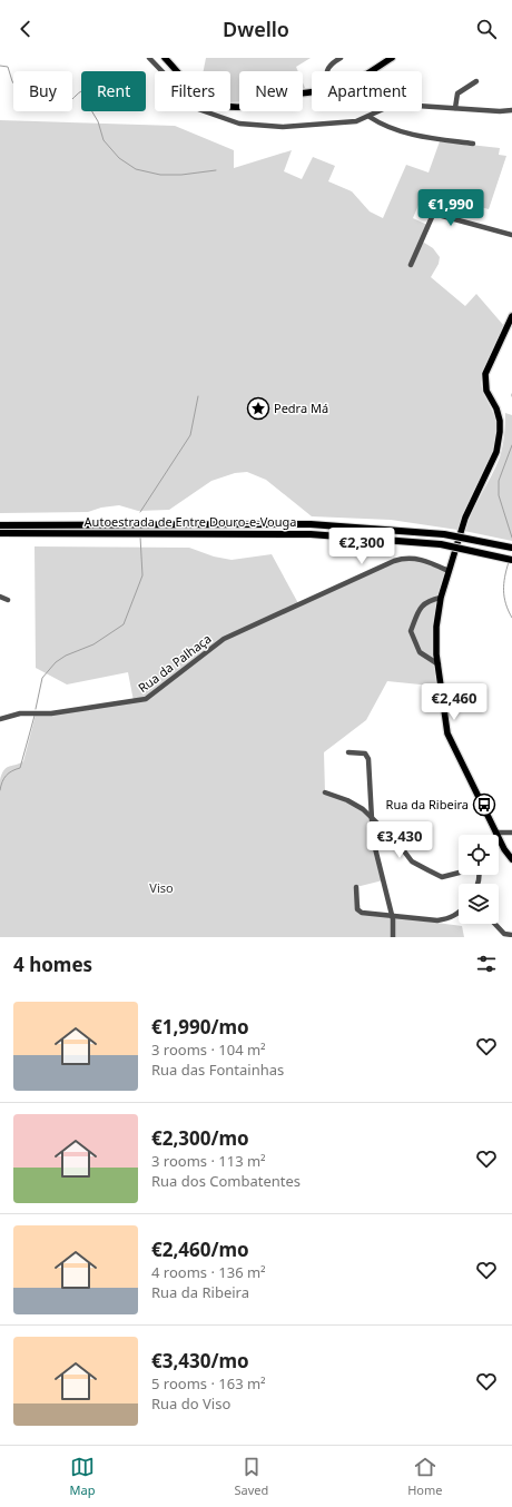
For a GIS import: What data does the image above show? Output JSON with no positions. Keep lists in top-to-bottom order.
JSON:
{
  "streets": {
    "highway": ["Autoestrada de Entre Douro-e-Vouga"],
    "street": ["Rua da Palhaça"]
  },
  "parks": ["Viso"],
  "places": {
    "place": ["Pedra Má"],
    "bus stop": ["Rua da Ribeira"]
  },
  "page": {
    "header": "Dwello",
    "chip": [
      "Buy",
      "Rent",
      "Filters",
      "New",
      "Apartment"
    ],
    "price": [
      "€1,990",
      "€2,300",
      "€2,460",
      "€3,430"
    ],
    "heading": "4 homes",
    "list": [
      {
        "name": "€1,990/mo",
        "note": "3 rooms · 104 m² · Rua das Fontainhas"
      },
      {
        "name": "€2,300/mo",
        "note": "3 rooms · 113 m² · Rua dos Combatentes"
      },
      {
        "name": "€2,460/mo",
        "note": "4 rooms · 136 m² · Rua da Ribeira"
      },
      {
        "name": "€3,430/mo",
        "note": "5 rooms · 163 m² · Rua do Viso"
      }
    ],
    "tabs": ["Map", "Saved", "Home"]
  }
}
